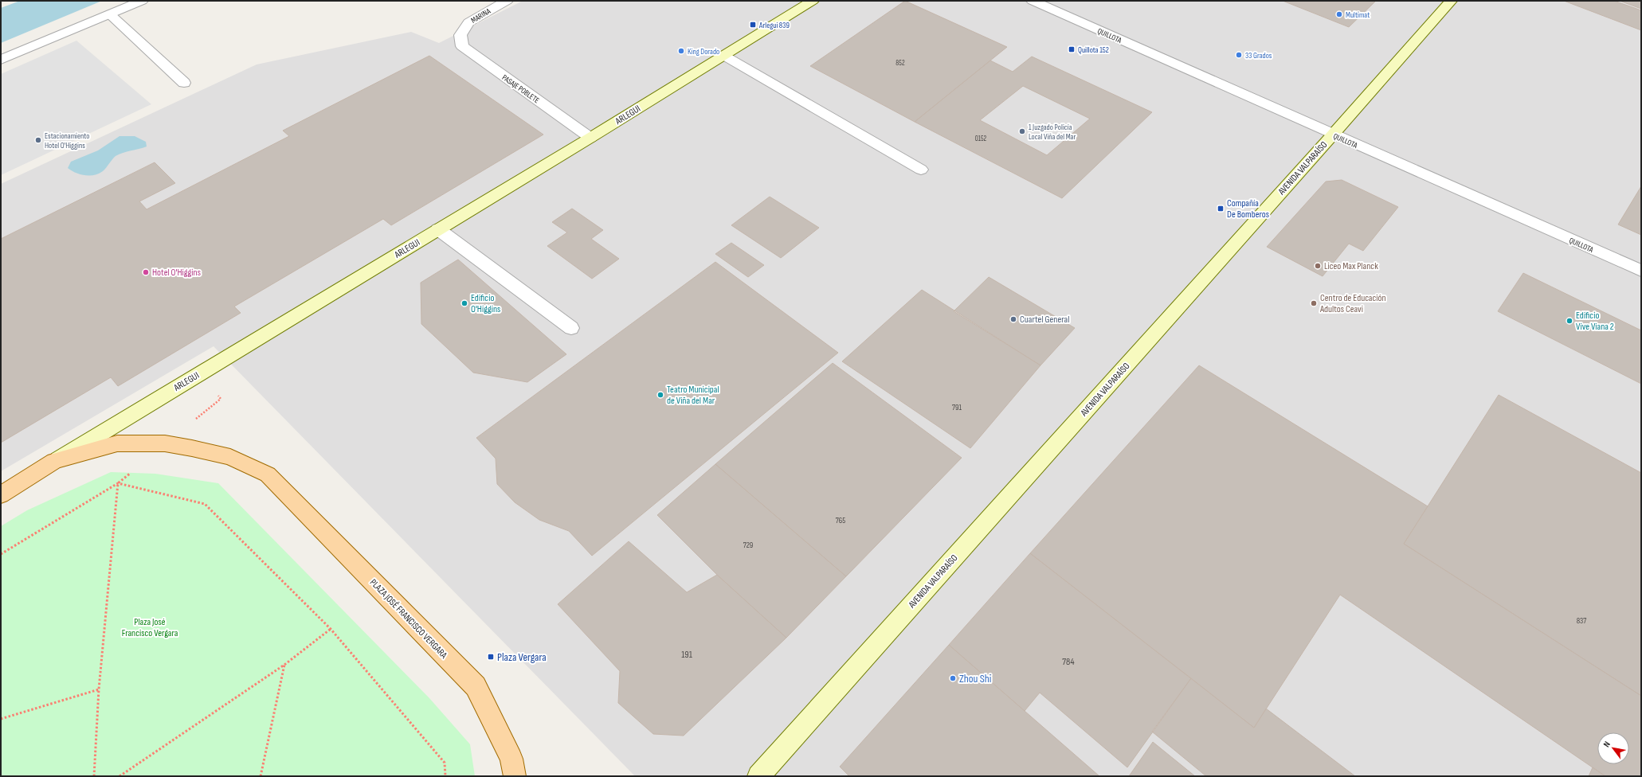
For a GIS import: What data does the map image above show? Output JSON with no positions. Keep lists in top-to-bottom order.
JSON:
{
  "streets": {
    "main road": ["ARLEGUI", "AVENIDA VALPARAÍSO", "PLAZA JOSÉ FRANCISCO VERGARA"],
    "street": ["MARINA", "QUILLOTA", "PASAJE POBLETE"]
  },
  "crossings": [
    ["MARINA", "PASAJE POBLETE"],
    ["QUILLOTA", "AVENIDA VALPARAÍSO"],
    ["PASAJE POBLETE", "ARLEGUI"],
    ["ARLEGUI", "PLAZA JOSÉ FRANCISCO VERGARA"]
  ],
  "parks": ["Plaza José Francisco Vergara"],
  "places": {
    "other": [
      "Multimat",
      "King Dorado",
      "33 Grados",
      "1 Juzgado Policía Local Viña del Mar",
      "Estacionamiento Hotel O'Higgins",
      "Liceo Max Planck",
      "Hotel O'Higgins",
      "Edificio O'Higgins",
      "Centro de Educación Adultos Ceavi",
      "Cuartel General",
      "Edificio Vive Viana 2",
      "Teatro Municipal de Viña del Mar",
      "Zhou Shi"
    ],
    "transit": [
      "Arlegui 839",
      "Quillota 152",
      "Compañía De Bomberos",
      "Plaza Vergara"
    ]
  },
  "house_numbers": [
    "852",
    "0152",
    "791",
    "765",
    "729",
    "837",
    "191",
    "784"
  ],
  "north": "top left"
}
